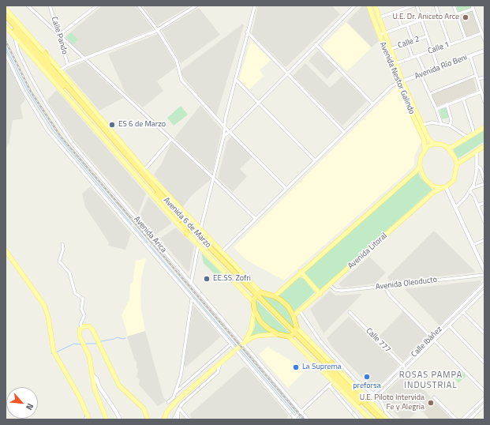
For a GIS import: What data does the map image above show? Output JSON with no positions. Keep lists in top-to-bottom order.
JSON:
{
  "streets": {
    "highway": ["Avenida 6 de Marzo"],
    "main road": ["Avenida Nestor Galindo", "Avenida Litoral"],
    "street": [
      "Calle Pando",
      "Calle 2",
      "Calle 1",
      "Avenida Río Beni",
      "Avenida Arica",
      "Avenida Oleoducto",
      "Calle 777",
      "Calle Ibáñez"
    ]
  },
  "crossings": [
    ["Calle 2", "Avenida Nestor Galindo"],
    ["Calle 1", "Avenida Nestor Galindo"],
    ["Avenida Río Beni", "Avenida Nestor Galindo"],
    ["Avenida Nestor Galindo", "Avenida Litoral"],
    ["Avenida 6 de Marzo", "Avenida Arica"],
    ["Avenida 6 de Marzo", "Calle Ibáñez"],
    ["Avenida Litoral", "Avenida Oleoducto"],
    ["Calle 777", "Calle Ibáñez"]
  ],
  "districts": ["ROSAS PAMPA INDUSTRIAL"],
  "places": [
    "U.E. Dr. Aniceto Arce",
    "ES 6 de Marzo",
    "EE.SS. Zofri",
    "La Suprema",
    "preforsa",
    "U.E. Piloto Intervida Fe y Alegría"
  ],
  "north": "bottom right"
}
